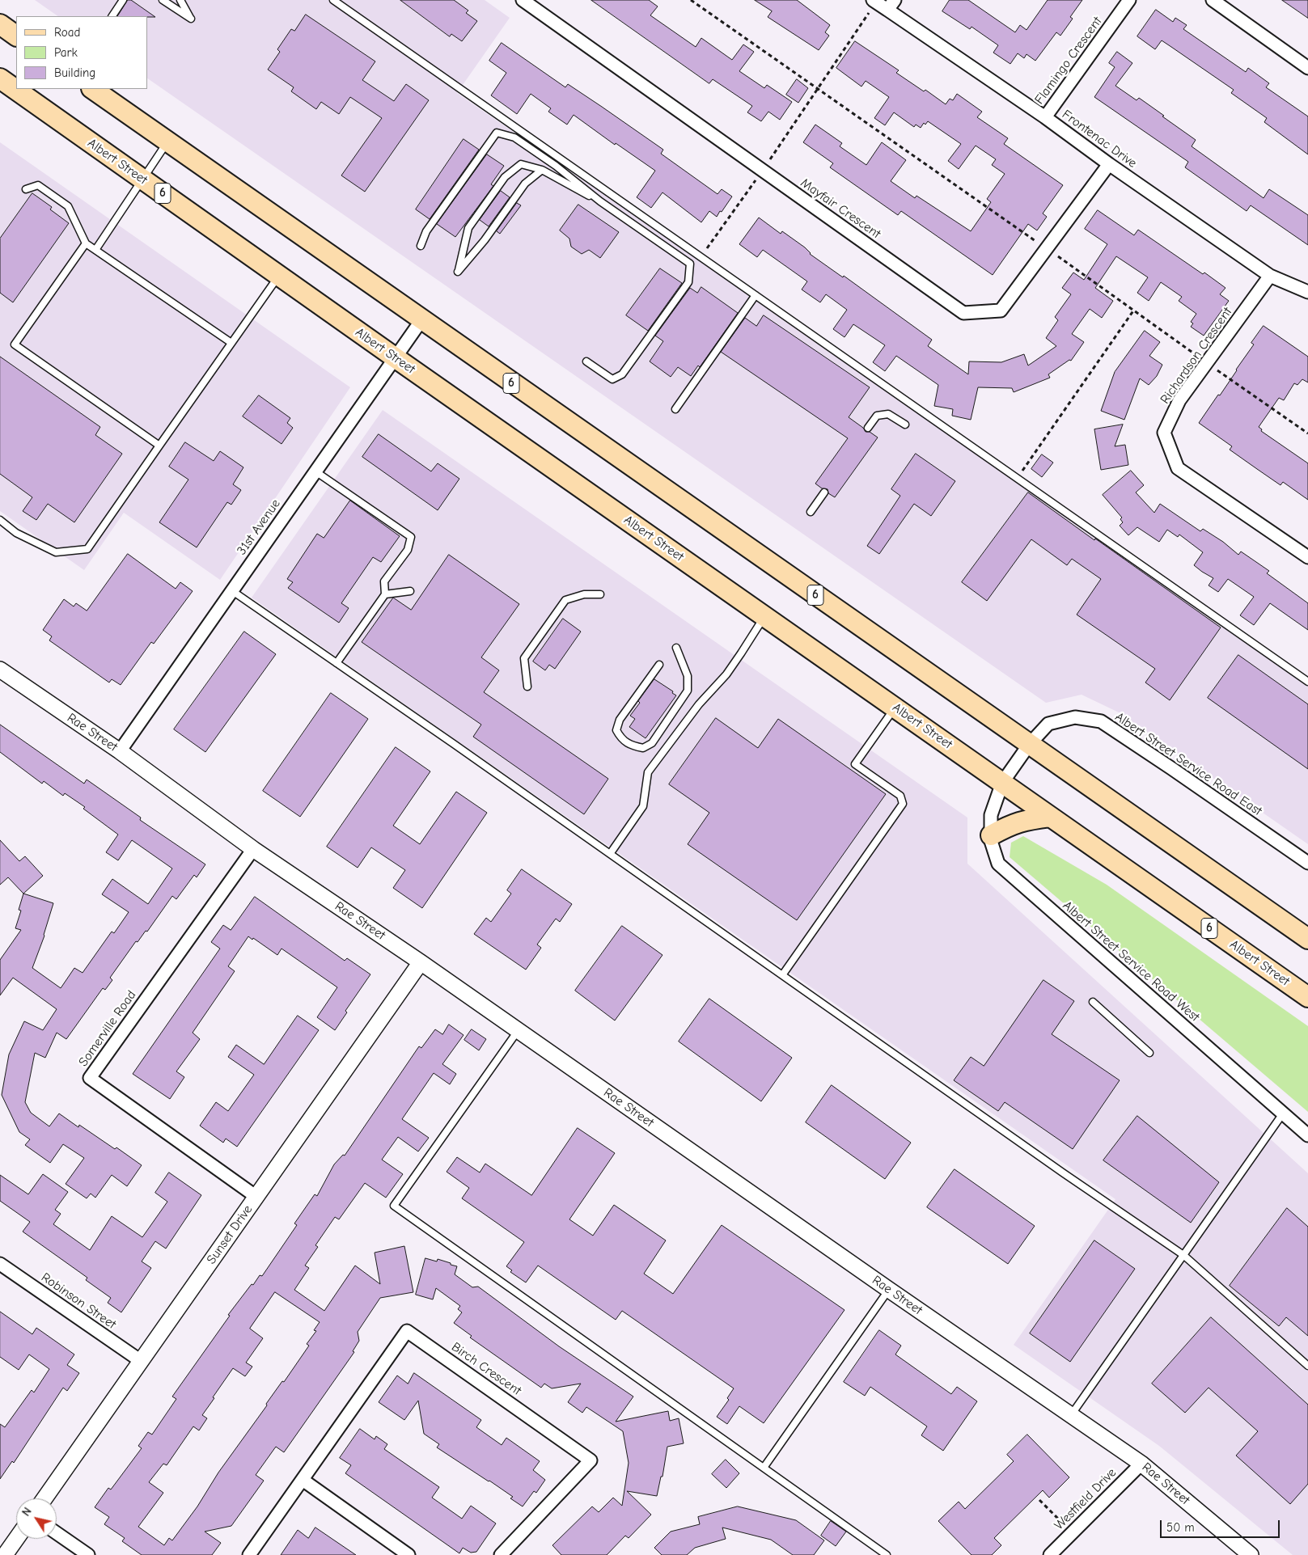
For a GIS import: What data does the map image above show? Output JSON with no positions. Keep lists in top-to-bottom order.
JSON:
{
  "streets": {
    "main road": ["Albert Street", "6"],
    "street": [
      "Flamingo Crescent",
      "Frontenac Drive",
      "Mayfair Crescent",
      "Richardson Crescent",
      "31st Avenue",
      "Rae Street",
      "Albert Street Service Road East",
      "Albert Street Service Road West",
      "Somerville Road",
      "Sunset Drive",
      "Robinson Street",
      "Birch Crescent",
      "Westfield Drive"
    ]
  },
  "crossings": [
    ["Flamingo Crescent", "Frontenac Drive"],
    ["Frontenac Drive", "Mayfair Crescent"],
    ["Frontenac Drive", "Richardson Crescent"],
    ["Albert Street", "31st Avenue"],
    ["Albert Street", "Albert Street Service Road East"],
    ["Albert Street", "Albert Street Service Road West"],
    ["6", "31st Avenue"],
    ["6", "Albert Street Service Road East"],
    ["31st Avenue", "Rae Street"],
    ["Rae Street", "Somerville Road"],
    ["Rae Street", "Sunset Drive"],
    ["Rae Street", "Westfield Drive"],
    ["Albert Street Service Road East", "Albert Street Service Road West"],
    ["Somerville Road", "Sunset Drive"],
    ["Sunset Drive", "Robinson Street"]
  ],
  "legend": ["Road", "Park", "Building"],
  "scale_bar": "50 m",
  "north": "top left"
}
